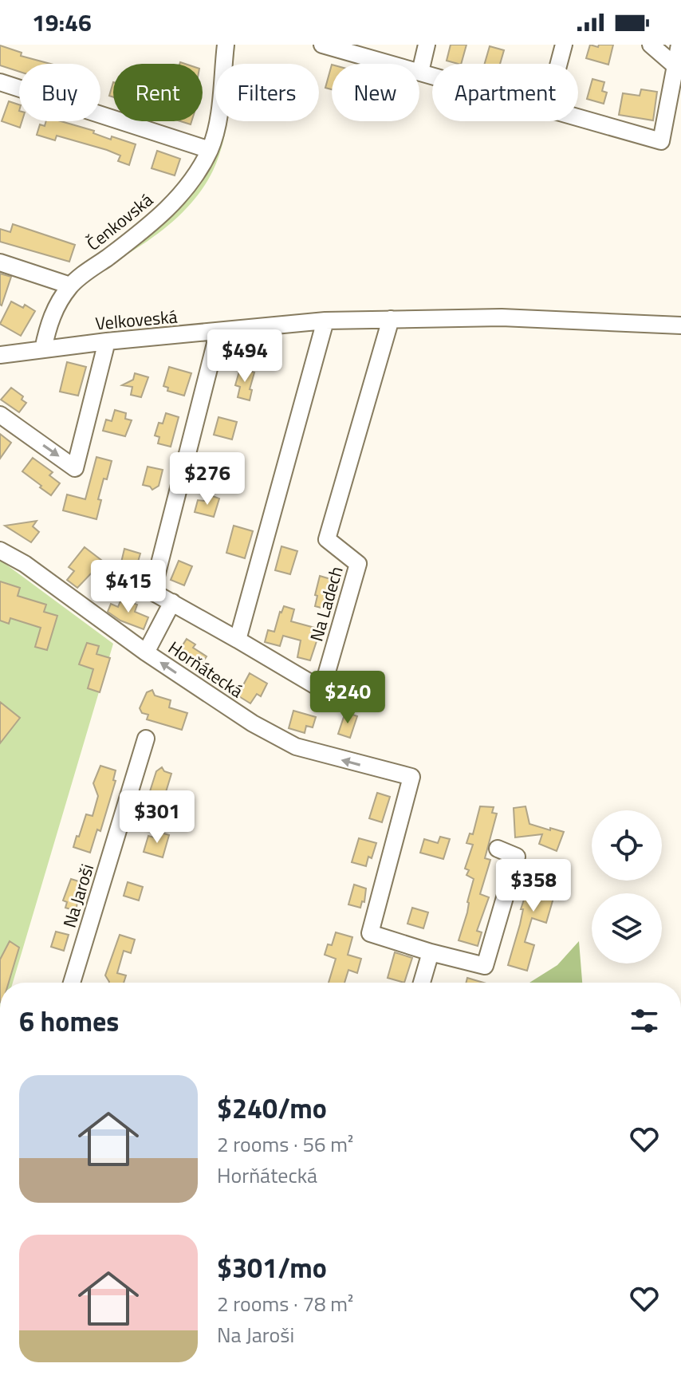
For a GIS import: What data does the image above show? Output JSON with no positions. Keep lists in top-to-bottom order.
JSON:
{
  "streets": {
    "street": [
      "Čenkovská",
      "Velkoveská",
      "Na Ladech",
      "Horňátecká",
      "Na Jaroši"
    ]
  },
  "crossings": [
    ["Čenkovská", "Velkoveská"],
    ["Velkoveská", "Na Ladech"]
  ],
  "page": {
    "status": "19:46",
    "chip": [
      "Buy",
      "Rent",
      "Filters",
      "New",
      "Apartment"
    ],
    "price": [
      "$494",
      "$276",
      "$415",
      "$240",
      "$301",
      "$358"
    ],
    "heading": "6 homes",
    "list": [
      {
        "name": "$240/mo",
        "note": "2 rooms · 56 m² · Horňátecká"
      },
      {
        "name": "$301/mo",
        "note": "2 rooms · 78 m² · Na Jaroši"
      }
    ]
  }
}
